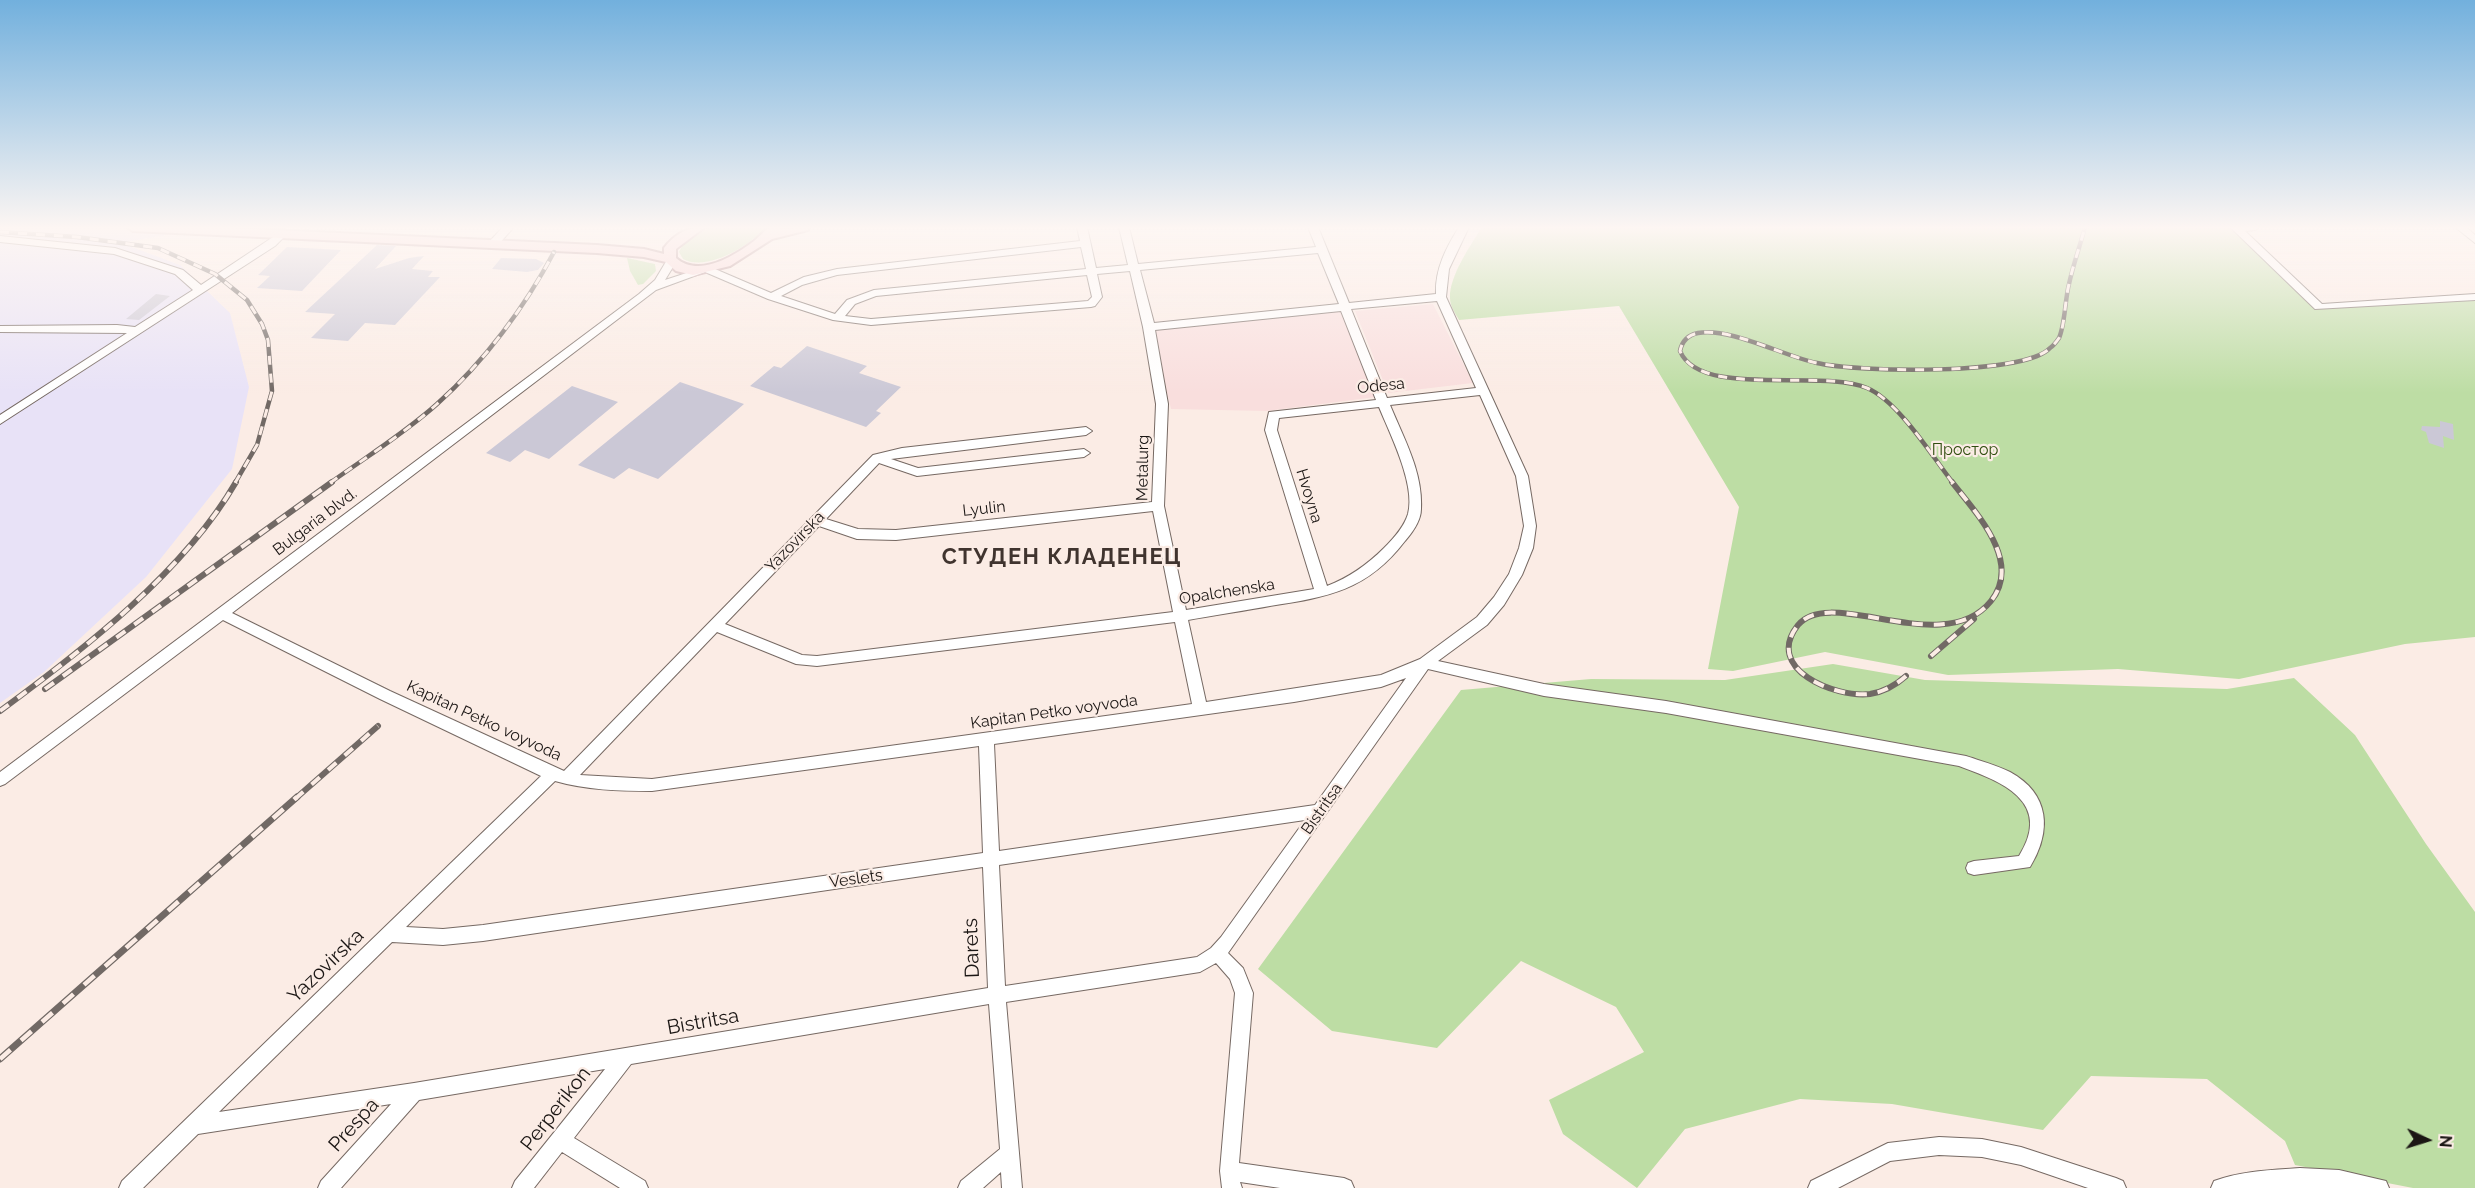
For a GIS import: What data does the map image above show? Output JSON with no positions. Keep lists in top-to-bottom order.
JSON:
{
  "streets": {
    "street": [
      "Odesa",
      "Metalurg",
      "Hvoyna",
      "Lyulin",
      "Bulgaria blvd.",
      "Yazovirska",
      "Opalchenska",
      "Kapitan Petko voyvoda",
      "Bistritsa",
      "Veslets",
      "Darets",
      "Perperikon",
      "Prespa"
    ]
  },
  "crossings": [
    ["Odesa", "Hvoyna"],
    ["Odesa", "Opalchenska"],
    ["Odesa", "Kapitan Petko voyvoda"],
    ["Metalurg", "Lyulin"],
    ["Metalurg", "Opalchenska"],
    ["Metalurg", "Kapitan Petko voyvoda"],
    ["Hvoyna", "Opalchenska"],
    ["Lyulin", "Yazovirska"],
    ["Bulgaria blvd.", "Kapitan Petko voyvoda"],
    ["Yazovirska", "Opalchenska"],
    ["Yazovirska", "Kapitan Petko voyvoda"],
    ["Yazovirska", "Bistritsa"],
    ["Yazovirska", "Veslets"],
    ["Kapitan Petko voyvoda", "Bistritsa"],
    ["Kapitan Petko voyvoda", "Darets"],
    ["Bistritsa", "Veslets"],
    ["Bistritsa", "Darets"],
    ["Bistritsa", "Perperikon"],
    ["Bistritsa", "Prespa"],
    ["Veslets", "Darets"]
  ],
  "districts": ["СТУДЕН КЛАДЕНЕЦ"],
  "parks": ["Простор"],
  "north": "right"
}
